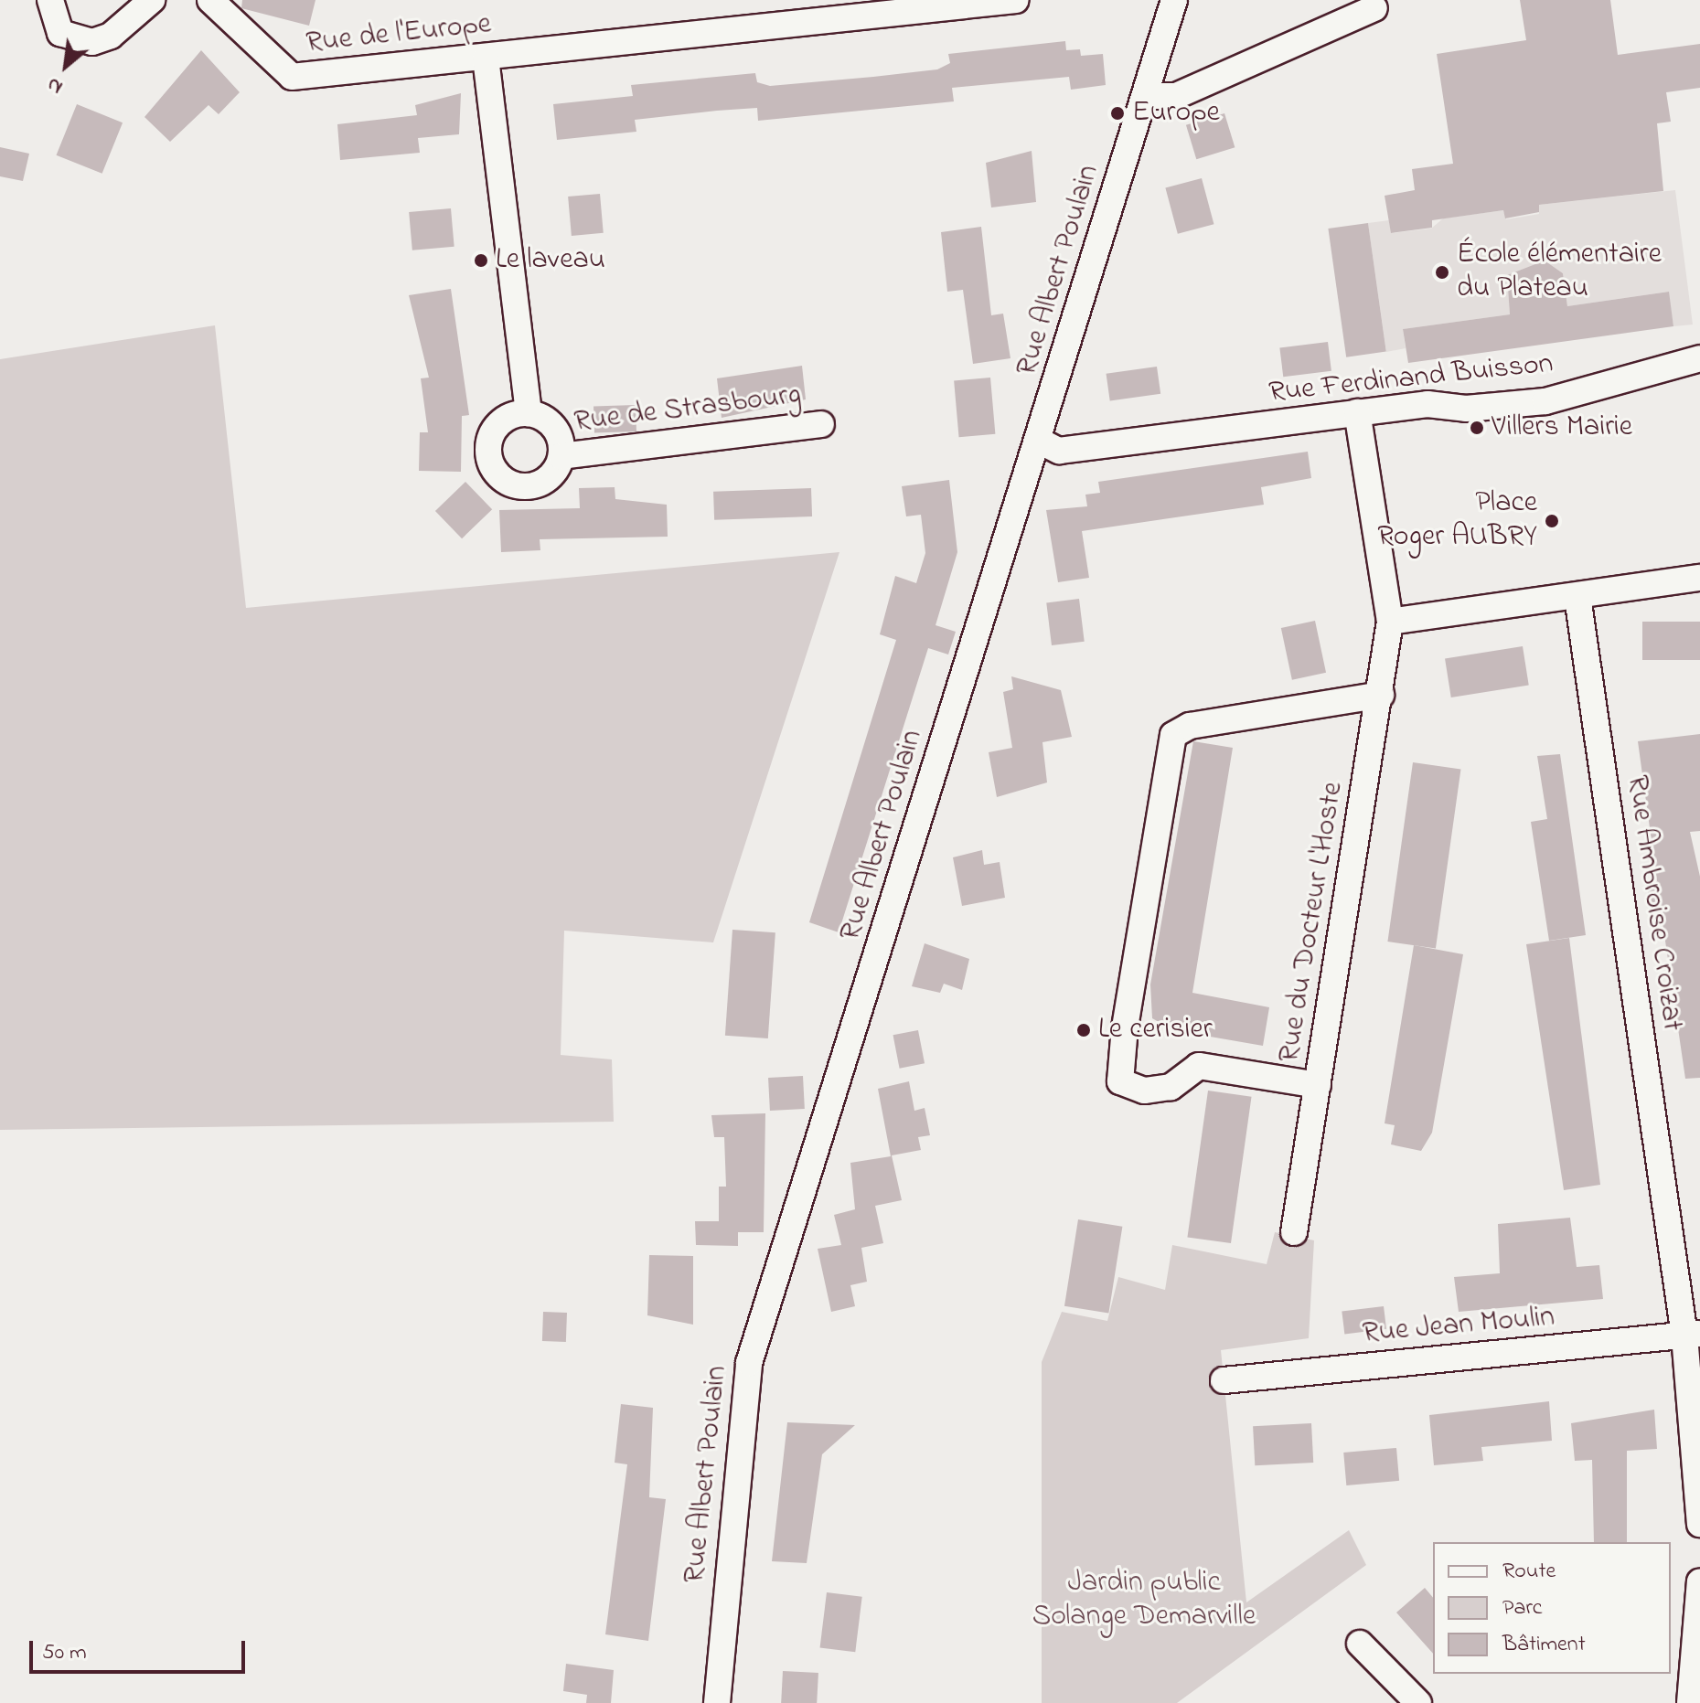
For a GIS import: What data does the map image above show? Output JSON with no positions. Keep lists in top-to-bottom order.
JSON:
{
  "streets": {
    "street": [
      "Rue de l'Europe",
      "Rue Albert Poulain",
      "Rue Ferdinand Buisson",
      "Rue de Strasbourg",
      "Rue Ambroise Croizat",
      "Rue du Docteur L'Hoste",
      "Rue Jean Moulin"
    ]
  },
  "crossings": [
    ["Rue Albert Poulain", "Rue Ferdinand Buisson"],
    ["Rue Ambroise Croizat", "Rue Jean Moulin"]
  ],
  "parks": ["Jardin public Solange Demarville"],
  "places": [
    "Europe",
    "Le laveau",
    "École élémentaire du Plateau",
    "Villers Mairie",
    "Place Roger AUBRY",
    "Le cerisier"
  ],
  "legend": ["Route", "Parc", "Bâtiment"],
  "scale_bar": "50 m",
  "north": "bottom left"
}
